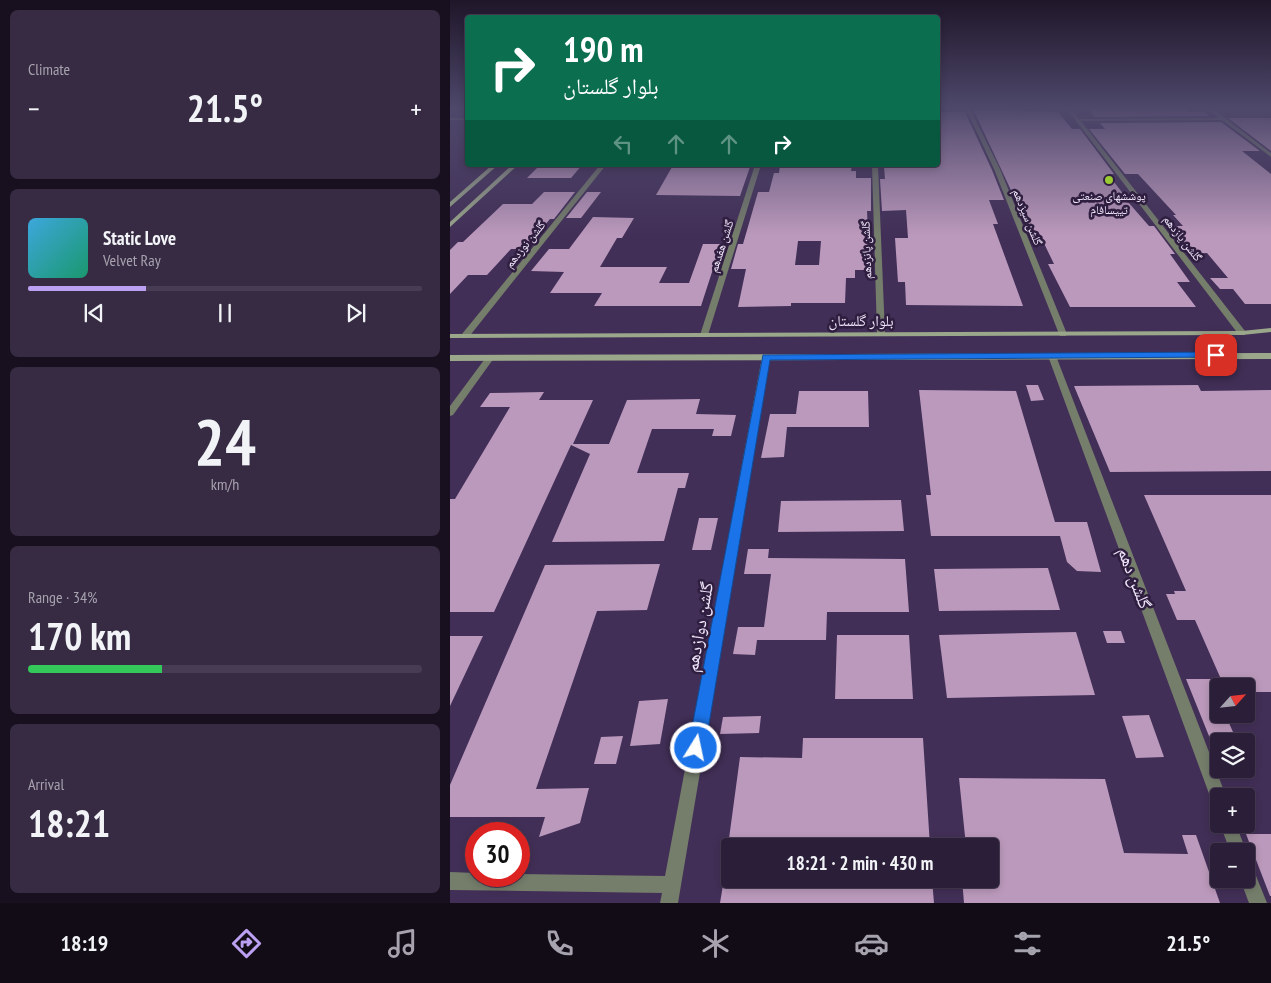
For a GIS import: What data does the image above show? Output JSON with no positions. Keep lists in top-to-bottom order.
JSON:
{
  "streets": {
    "street": [
      "گلشن سیزدهم",
      "گلشن یازدهم",
      "گلشن نوزدهم",
      "گلشن هفدهم",
      "گلشن پانزدهم",
      "بلوار گلستان",
      "گلشن دهم",
      "گلشن دوازدهم"
    ]
  },
  "crossings": [
    ["گلشن سیزدهم", "بلوار گلستان"],
    ["گلشن یازدهم", "بلوار گلستان"],
    ["گلشن نوزدهم", "بلوار گلستان"],
    ["گلشن هفدهم", "بلوار گلستان"],
    ["گلشن پانزدهم", "بلوار گلستان"]
  ],
  "places": ["پوششهای صنعتی تییسافام"],
  "north": "top right",
  "page": {
    "tile": [
      "Climate",
      ["24", "km/h"],
      ["Range · 34%", "170 km"],
      ["Arrival", "18:21"]
    ],
    "turn": ["190 m", "بلوار گلستان"],
    "heat": ["−", "21.5°", "+"],
    "song": ["Static Love", "Velvet Ray"],
    "map_buttons": ["+", "−"],
    "limit": "30",
    "trip": "18:21 · 2 min · 430 m",
    "tabs": ["18:19", "21.5°"]
  }
}
